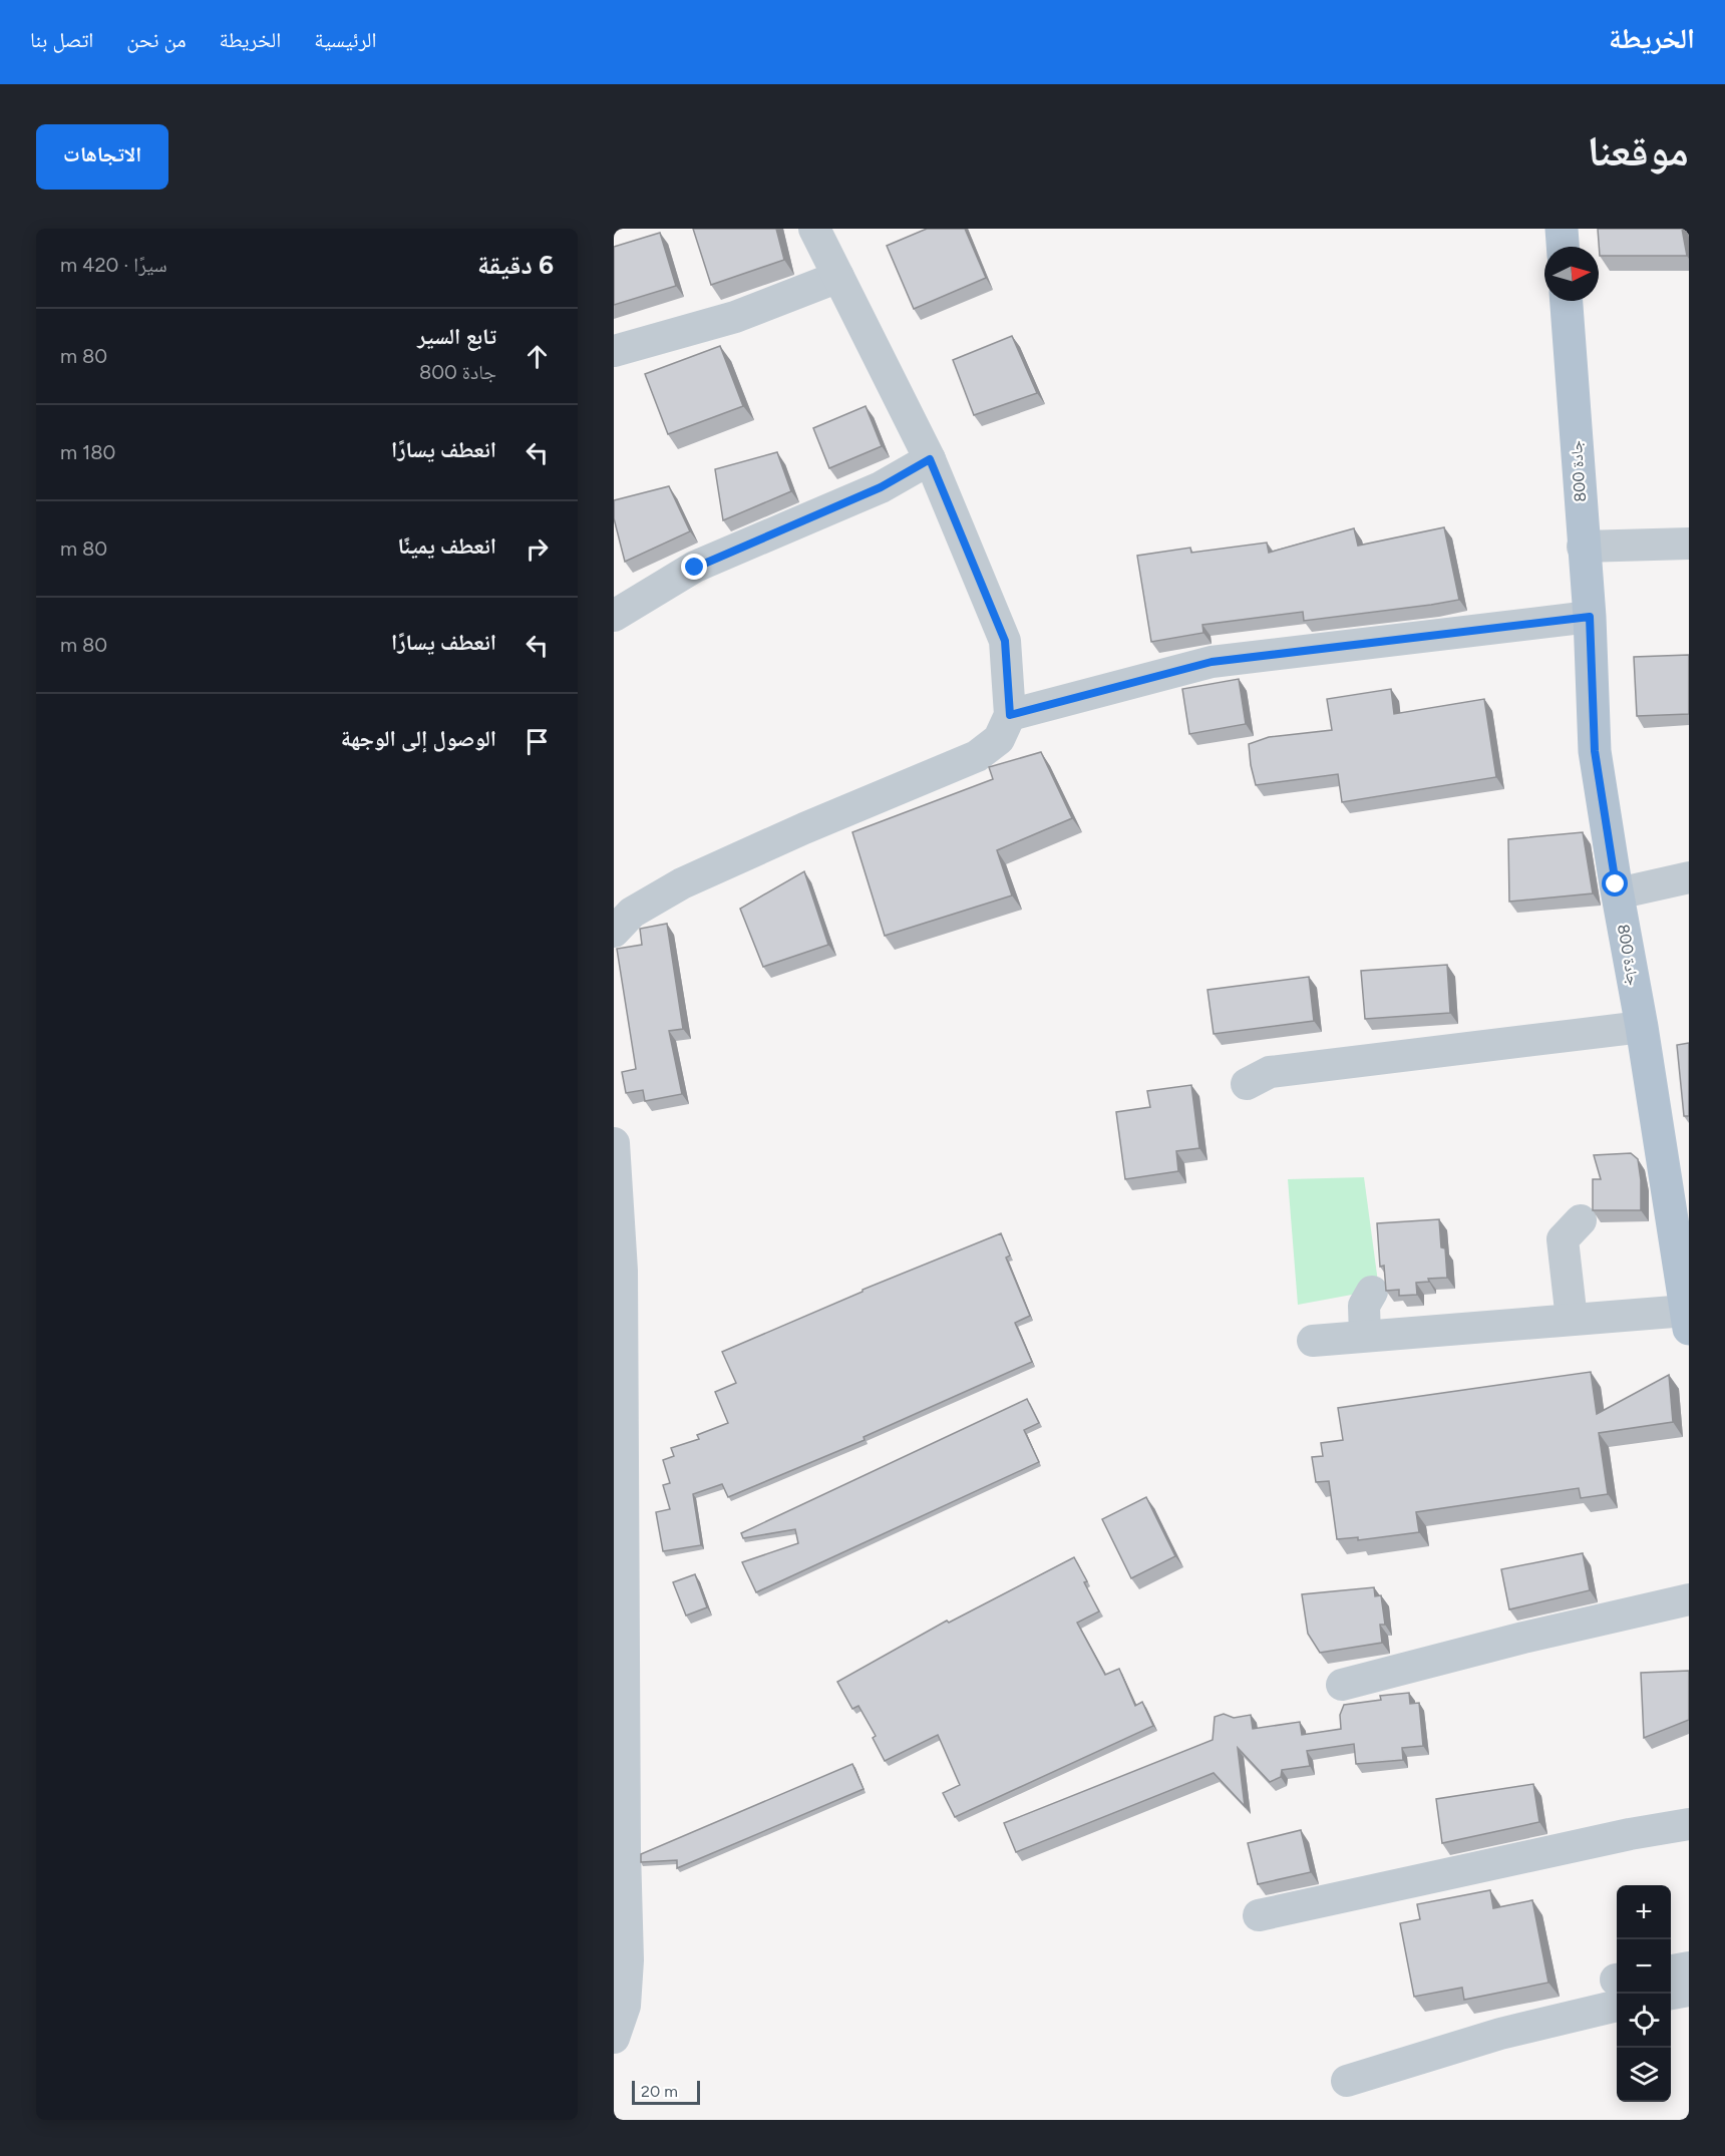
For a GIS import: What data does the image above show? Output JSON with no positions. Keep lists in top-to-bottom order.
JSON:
{
  "streets": {
    "main road": ["جادة 800"]
  },
  "scale_bar": "20 m",
  "north": "right",
  "page": {
    "header": "الخريطة",
    "nav": [
      "الرئيسية",
      "الخريطة",
      "من نحن",
      "اتصل بنا"
    ],
    "title": "موقعنا",
    "buttons": "الاتجاهات",
    "heading": ["6 دقيقة", "سيرًا · 420 m"],
    "list": [
      ["تابع السير", "جادة 800", "80 m"],
      ["انعطف يسارًا", "180 m"],
      ["انعطف يمينًا", "80 m"],
      ["انعطف يسارًا", "80 m"],
      "الوصول إلى الوجهة"
    ],
    "map_buttons": ["+", "−"],
    "scale": "20 m"
  }
}
